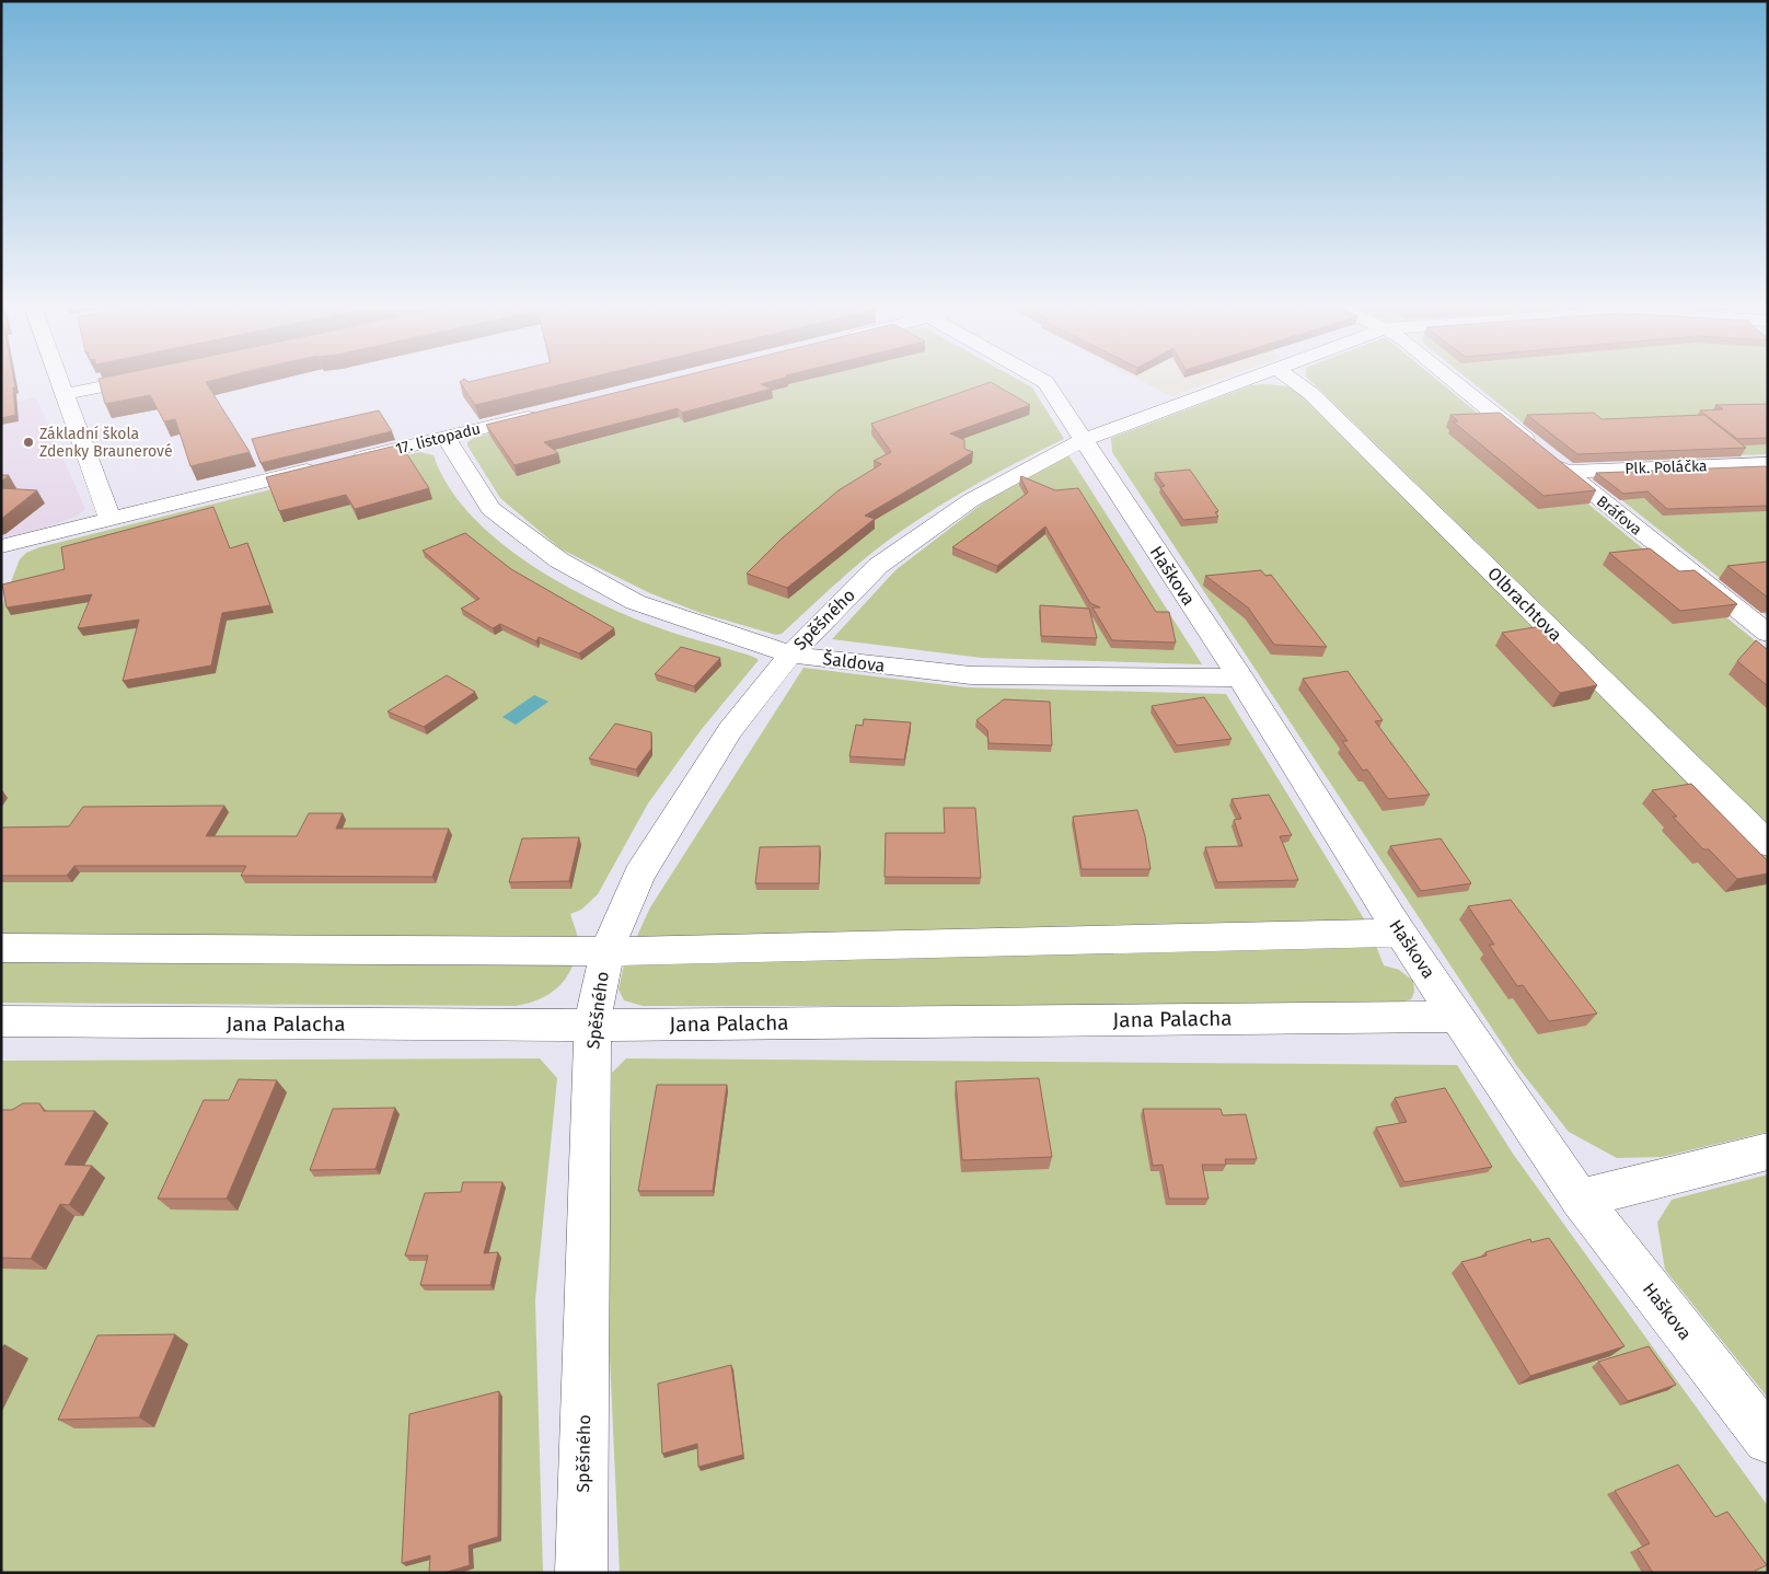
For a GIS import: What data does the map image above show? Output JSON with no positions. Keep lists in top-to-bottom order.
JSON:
{
  "streets": {
    "street": [
      "17. listopadu",
      "Plk. Poláčka",
      "Bráfova",
      "Haškova",
      "Olbrachtova",
      "Spěšného",
      "Šaldova",
      "Jana Palacha"
    ]
  },
  "crossings": [
    ["17. listopadu", "Šaldova"],
    ["Plk. Poláčka", "Bráfova"],
    ["Haškova", "Spěšného"],
    ["Haškova", "Šaldova"],
    ["Haškova", "Jana Palacha"],
    ["Spěšného", "Šaldova"],
    ["Spěšného", "Jana Palacha"]
  ],
  "places": ["Základní škola Zdenky Braunerové"]
}
